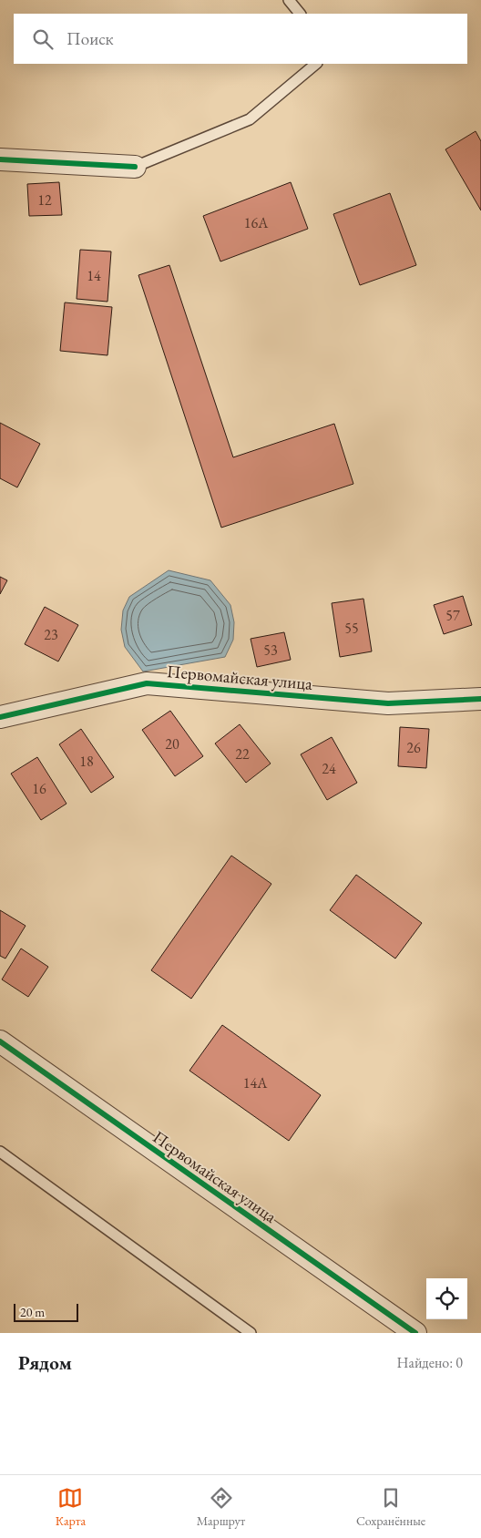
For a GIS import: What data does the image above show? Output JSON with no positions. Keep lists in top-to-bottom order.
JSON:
{
  "streets": {
    "street": ["Первомайская улица"]
  },
  "house_numbers": [
    "12",
    "16А",
    "14",
    "57",
    "55",
    "23",
    "53",
    "20",
    "26",
    "22",
    "18",
    "24",
    "16",
    "14А"
  ],
  "scale_bar": "20 m",
  "page": {
    "search": "Поиск",
    "scale": "20 m",
    "heading": ["Рядом", "Найдено: 0"],
    "nav": ["Карта", "Маршрут", "Сохранённые"]
  }
}
